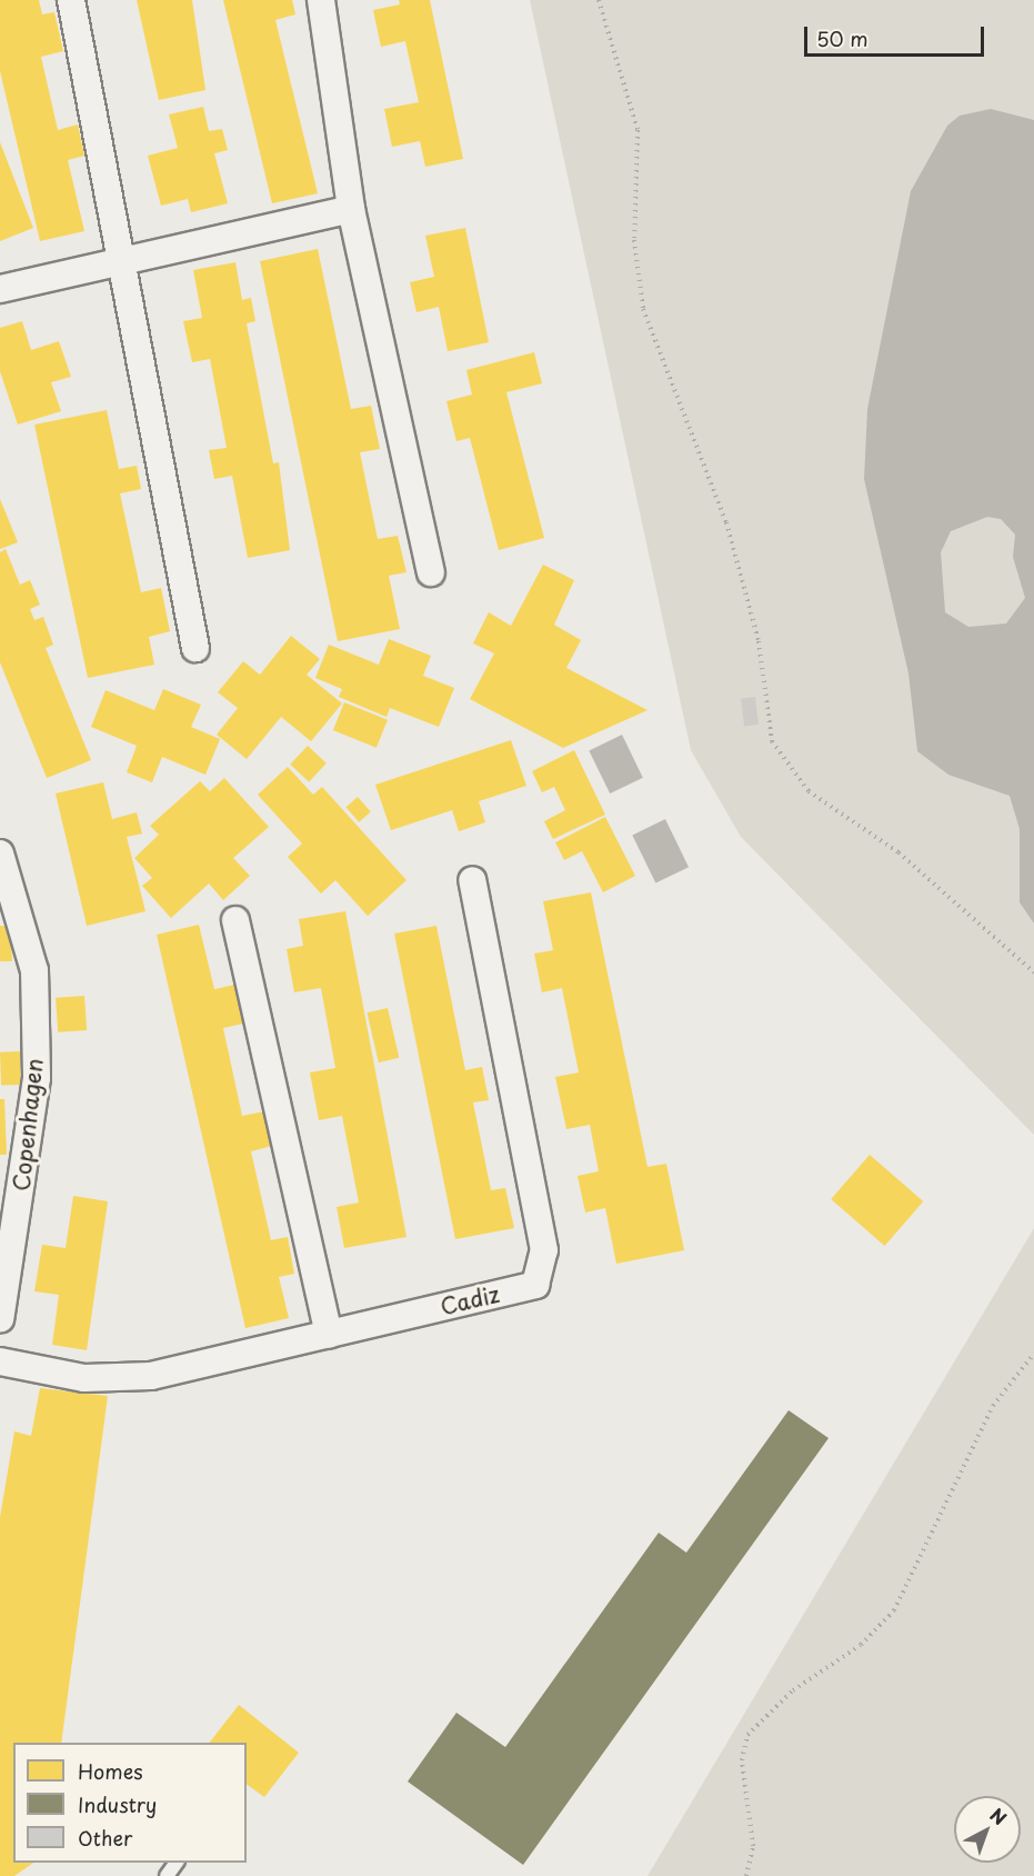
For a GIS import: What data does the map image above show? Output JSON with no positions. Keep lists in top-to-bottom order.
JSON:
{
  "streets": {
    "street": ["Copenhagen", "Cadiz"]
  },
  "legend": ["Homes", "Industry", "Other"],
  "scale_bar": "50 m",
  "north": "top right"
}
